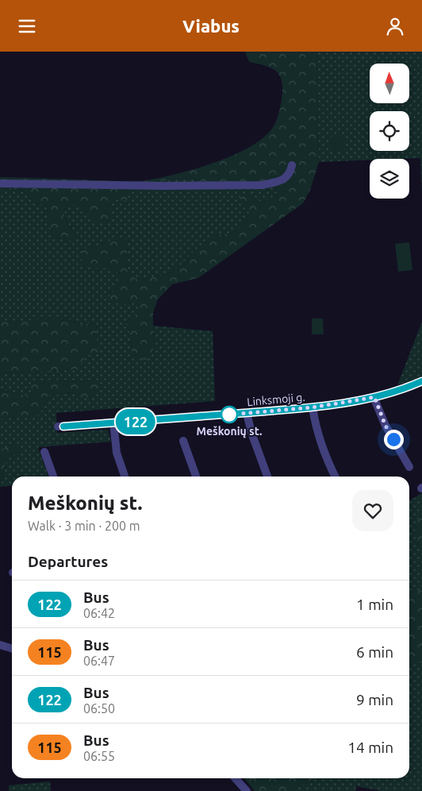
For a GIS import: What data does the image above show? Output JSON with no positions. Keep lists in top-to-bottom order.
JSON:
{
  "streets": {
    "street": ["Linksmoji g."]
  },
  "places": ["Meškonių st."],
  "lines": ["bus line 122"],
  "north": "top",
  "page": {
    "header": "Viabus",
    "on_map": "122",
    "heading": [
      ["Meškonių st.", "Walk · 3 min · 200 m"],
      "Departures"
    ],
    "list": [
      {
        "mark": "122",
        "name": "Bus",
        "note": "06:42",
        "value": "1 min"
      },
      {
        "mark": "115",
        "name": "Bus",
        "note": "06:47",
        "value": "6 min"
      },
      {
        "mark": "122",
        "name": "Bus",
        "note": "06:50",
        "value": "9 min"
      },
      {
        "mark": "115",
        "name": "Bus",
        "note": "06:55",
        "value": "14 min"
      }
    ]
  }
}
